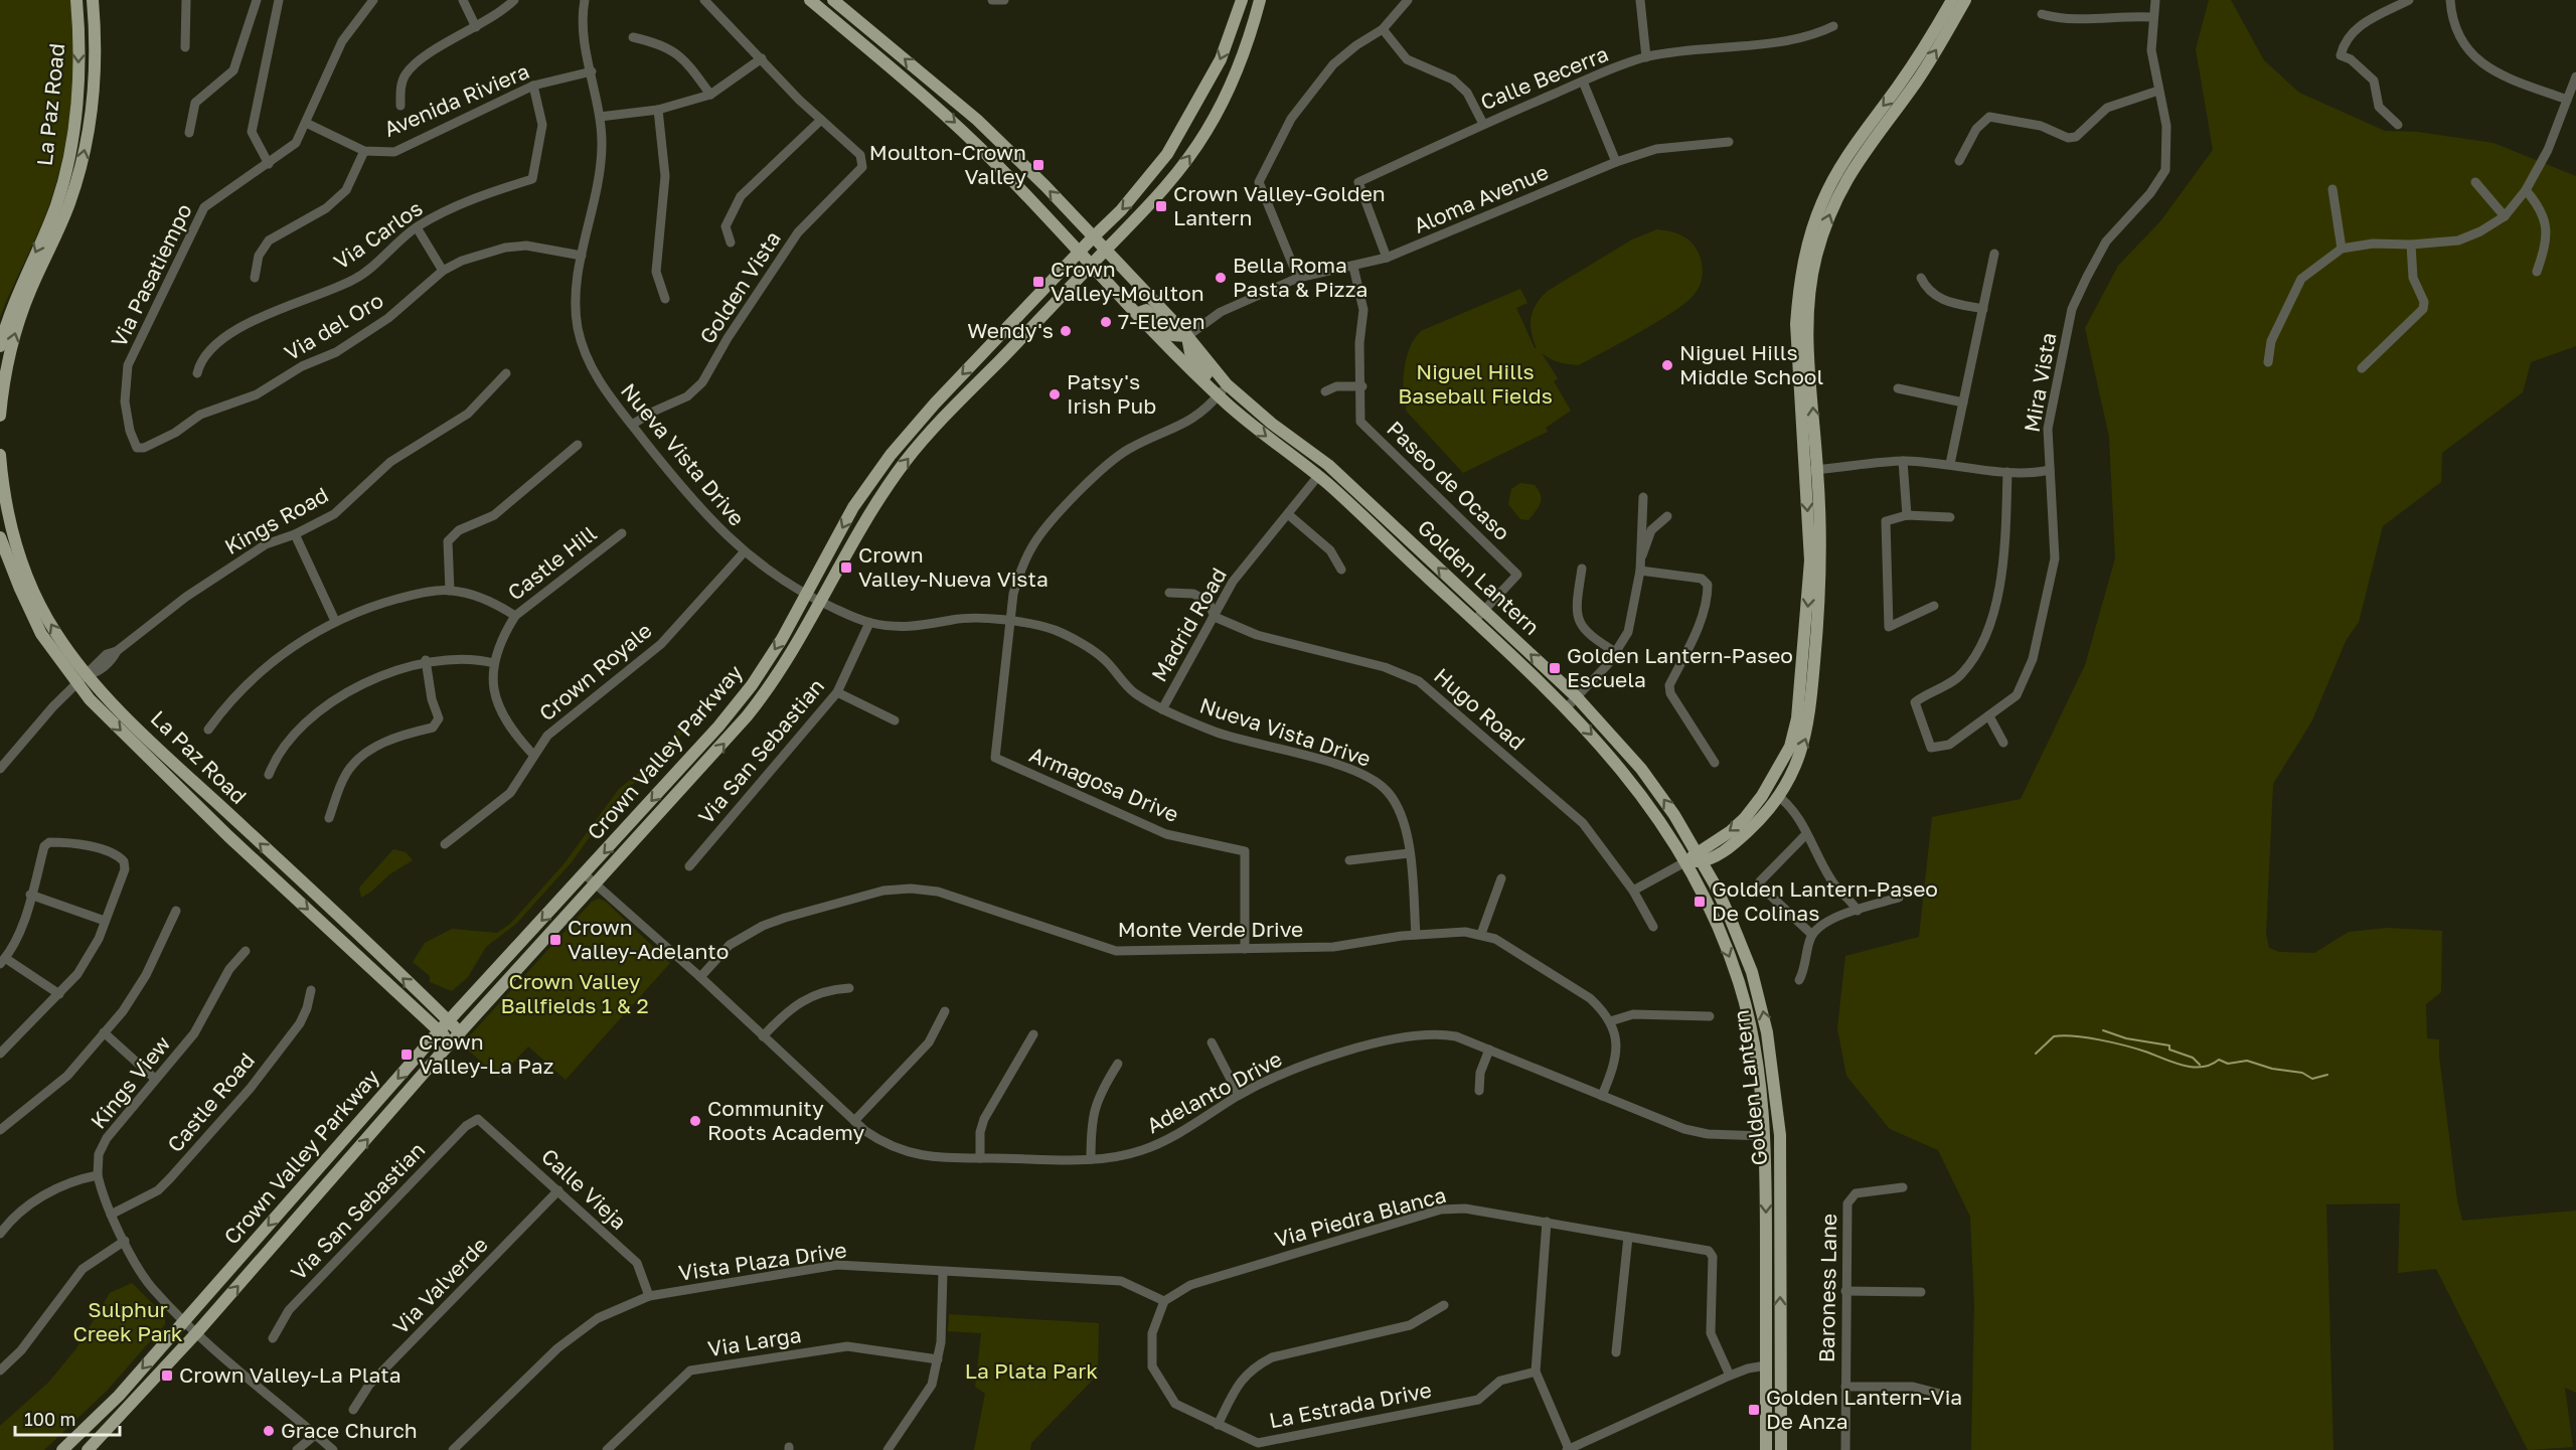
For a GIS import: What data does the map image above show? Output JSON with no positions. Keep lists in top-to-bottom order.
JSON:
{
  "streets": {
    "main road": ["La Paz Road", "Golden Lantern", "Crown Valley Parkway"],
    "street": [
      "Calle Becerra",
      "Avenida Riviera",
      "Aloma Avenue",
      "Via Carlos",
      "Via Pasatiempo",
      "Golden Vista",
      "Via del Oro",
      "Mira Vista",
      "Nueva Vista Drive",
      "Paseo de Ocaso",
      "Kings Road",
      "Castle Hill",
      "Madrid Road",
      "Crown Royale",
      "Hugo Road",
      "Via San Sebastian",
      "Armagosa Drive",
      "Monte Verde Drive",
      "Kings View",
      "Adelanto Drive",
      "Castle Road",
      "Calle Vieja",
      "Via Piedra Blanca",
      "Vista Plaza Drive",
      "Via Valverde",
      "Baroness Lane",
      "Via Larga",
      "La Estrada Drive"
    ]
  },
  "crossings": [
    ["Calle Becerra", "Aloma Avenue"],
    ["Avenida Riviera", "Via Carlos"],
    ["Avenida Riviera", "Via Pasatiempo"],
    ["Avenida Riviera", "Nueva Vista Drive"],
    ["La Paz Road", "Kings Road"],
    ["La Paz Road", "Crown Valley Parkway"],
    ["Aloma Avenue", "Paseo de Ocaso"],
    ["Aloma Avenue", "Golden Lantern"],
    ["Via Pasatiempo", "Via del Oro"],
    ["Golden Vista", "Nueva Vista Drive"],
    ["Via del Oro", "Nueva Vista Drive"],
    ["Nueva Vista Drive", "Madrid Road"],
    ["Nueva Vista Drive", "Crown Royale"],
    ["Nueva Vista Drive", "Via San Sebastian"],
    ["Nueva Vista Drive", "Crown Valley Parkway"],
    ["Nueva Vista Drive", "Armagosa Drive"],
    ["Nueva Vista Drive", "Monte Verde Drive"],
    ["Paseo de Ocaso", "Golden Lantern"],
    ["Castle Hill", "Crown Royale"],
    ["Golden Lantern", "Madrid Road"],
    ["Golden Lantern", "Crown Valley Parkway"],
    ["Golden Lantern", "Adelanto Drive"],
    ["Madrid Road", "Hugo Road"],
    ["Via San Sebastian", "Calle Vieja"],
    ["Crown Valley Parkway", "Adelanto Drive"],
    ["Armagosa Drive", "Monte Verde Drive"],
    ["Monte Verde Drive", "Adelanto Drive"],
    ["Calle Vieja", "Vista Plaza Drive"],
    ["Calle Vieja", "Via Valverde"],
    ["Via Piedra Blanca", "Vista Plaza Drive"],
    ["Via Piedra Blanca", "La Estrada Drive"],
    ["Vista Plaza Drive", "La Estrada Drive"]
  ],
  "parks": [
    "Niguel Hills Baseball Fields",
    "Crown Valley Ballfields 1 & 2",
    "Sulphur Creek Park",
    "La Plata Park"
  ],
  "places": {
    "transit": [
      "Moulton-Crown Valley",
      "Crown Valley-Golden Lantern",
      "Crown Valley-Moulton",
      "Crown Valley-Nueva Vista",
      "Golden Lantern-Paseo Escuela",
      "Golden Lantern-Paseo De Colinas",
      "Crown Valley-Adelanto",
      "Crown Valley-La Paz",
      "Crown Valley-La Plata",
      "Golden Lantern-Via De Anza"
    ],
    "other": [
      "Bella Roma Pasta & Pizza",
      "7-Eleven",
      "Wendy's",
      "Niguel Hills Middle School",
      "Patsy's Irish Pub",
      "Community Roots Academy",
      "Grace Church"
    ]
  },
  "scale_bar": "100 m"
}
